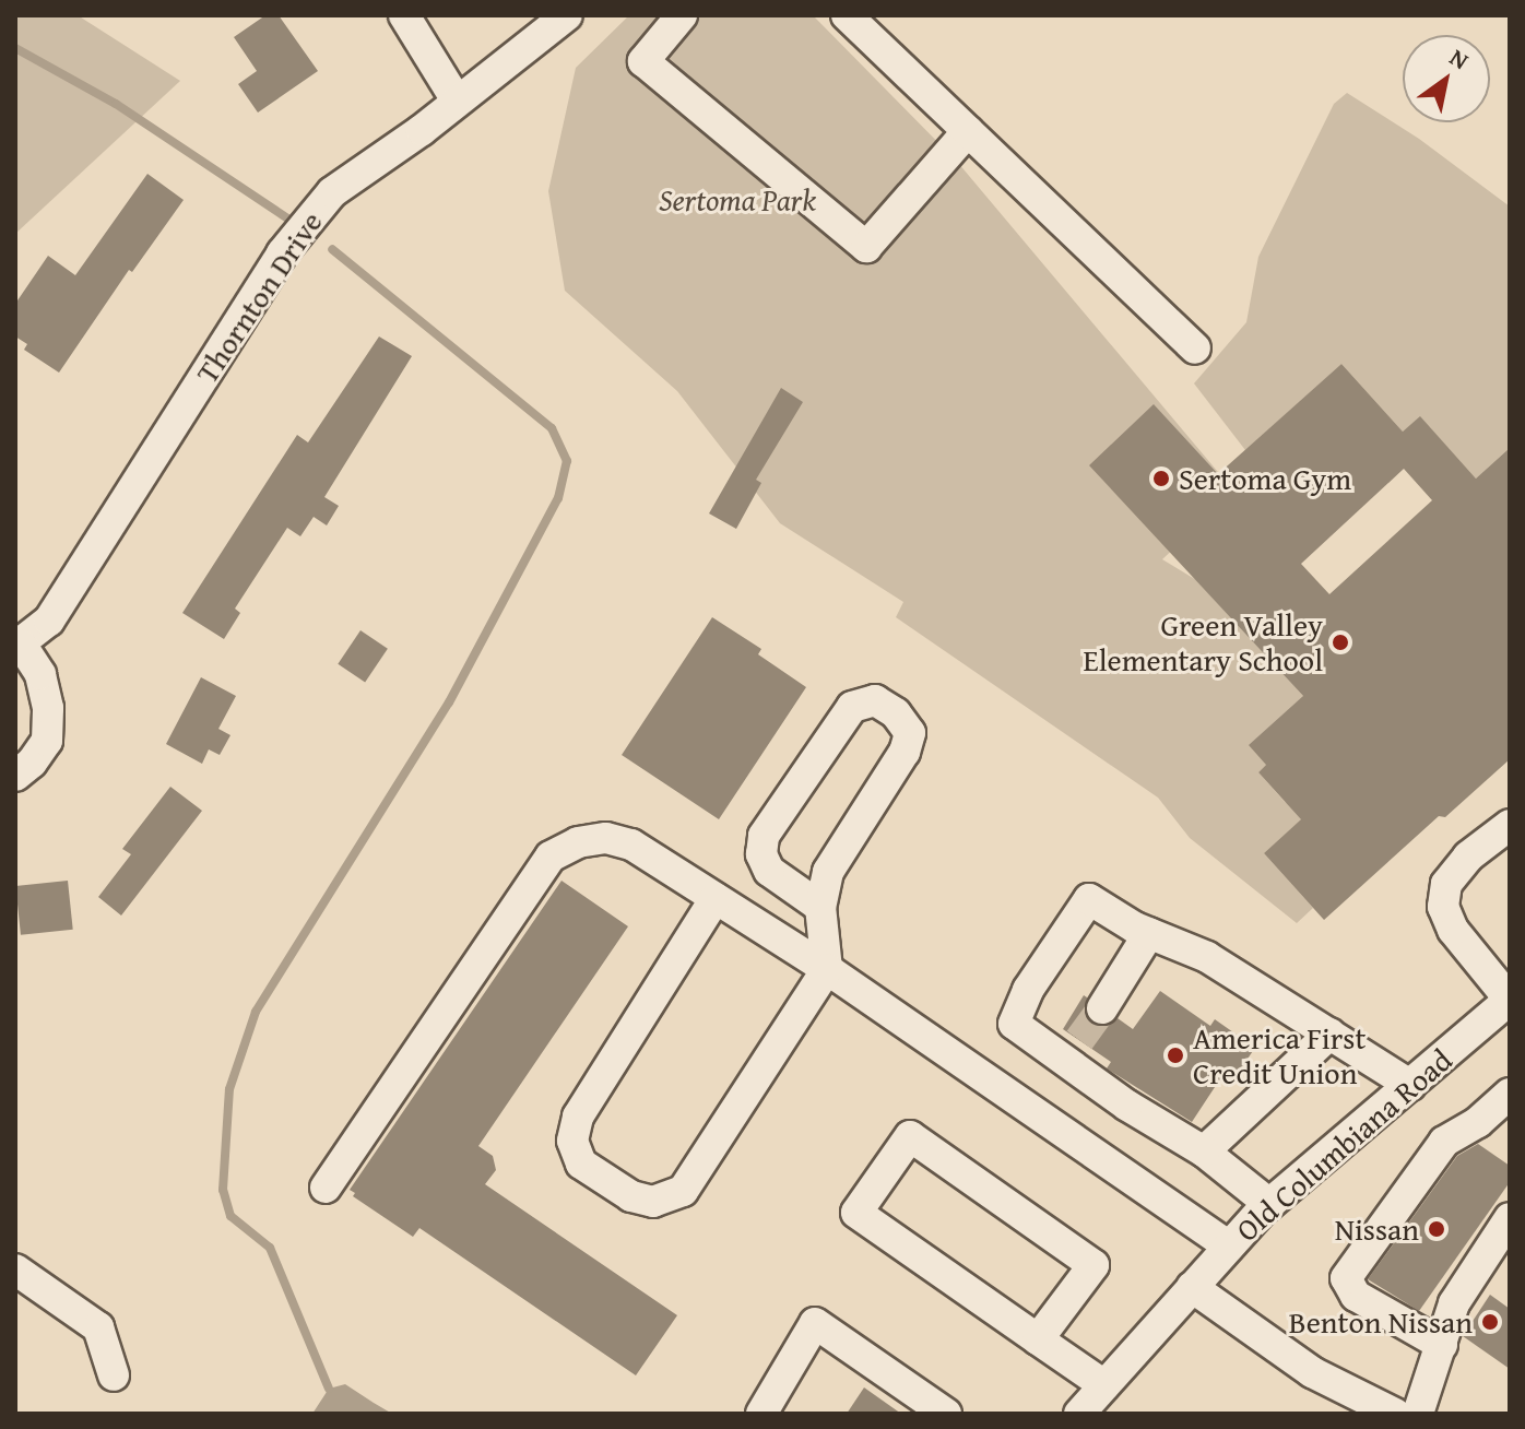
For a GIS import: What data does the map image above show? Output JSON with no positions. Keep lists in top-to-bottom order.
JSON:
{
  "streets": {
    "street": ["Thornton Drive", "Old Columbiana Road"]
  },
  "parks": ["Sertoma Park"],
  "places": [
    "Sertoma Gym",
    "Green Valley Elementary School",
    "America First Credit Union",
    "Nissan",
    "Benton Nissan"
  ],
  "north": "top right"
}
